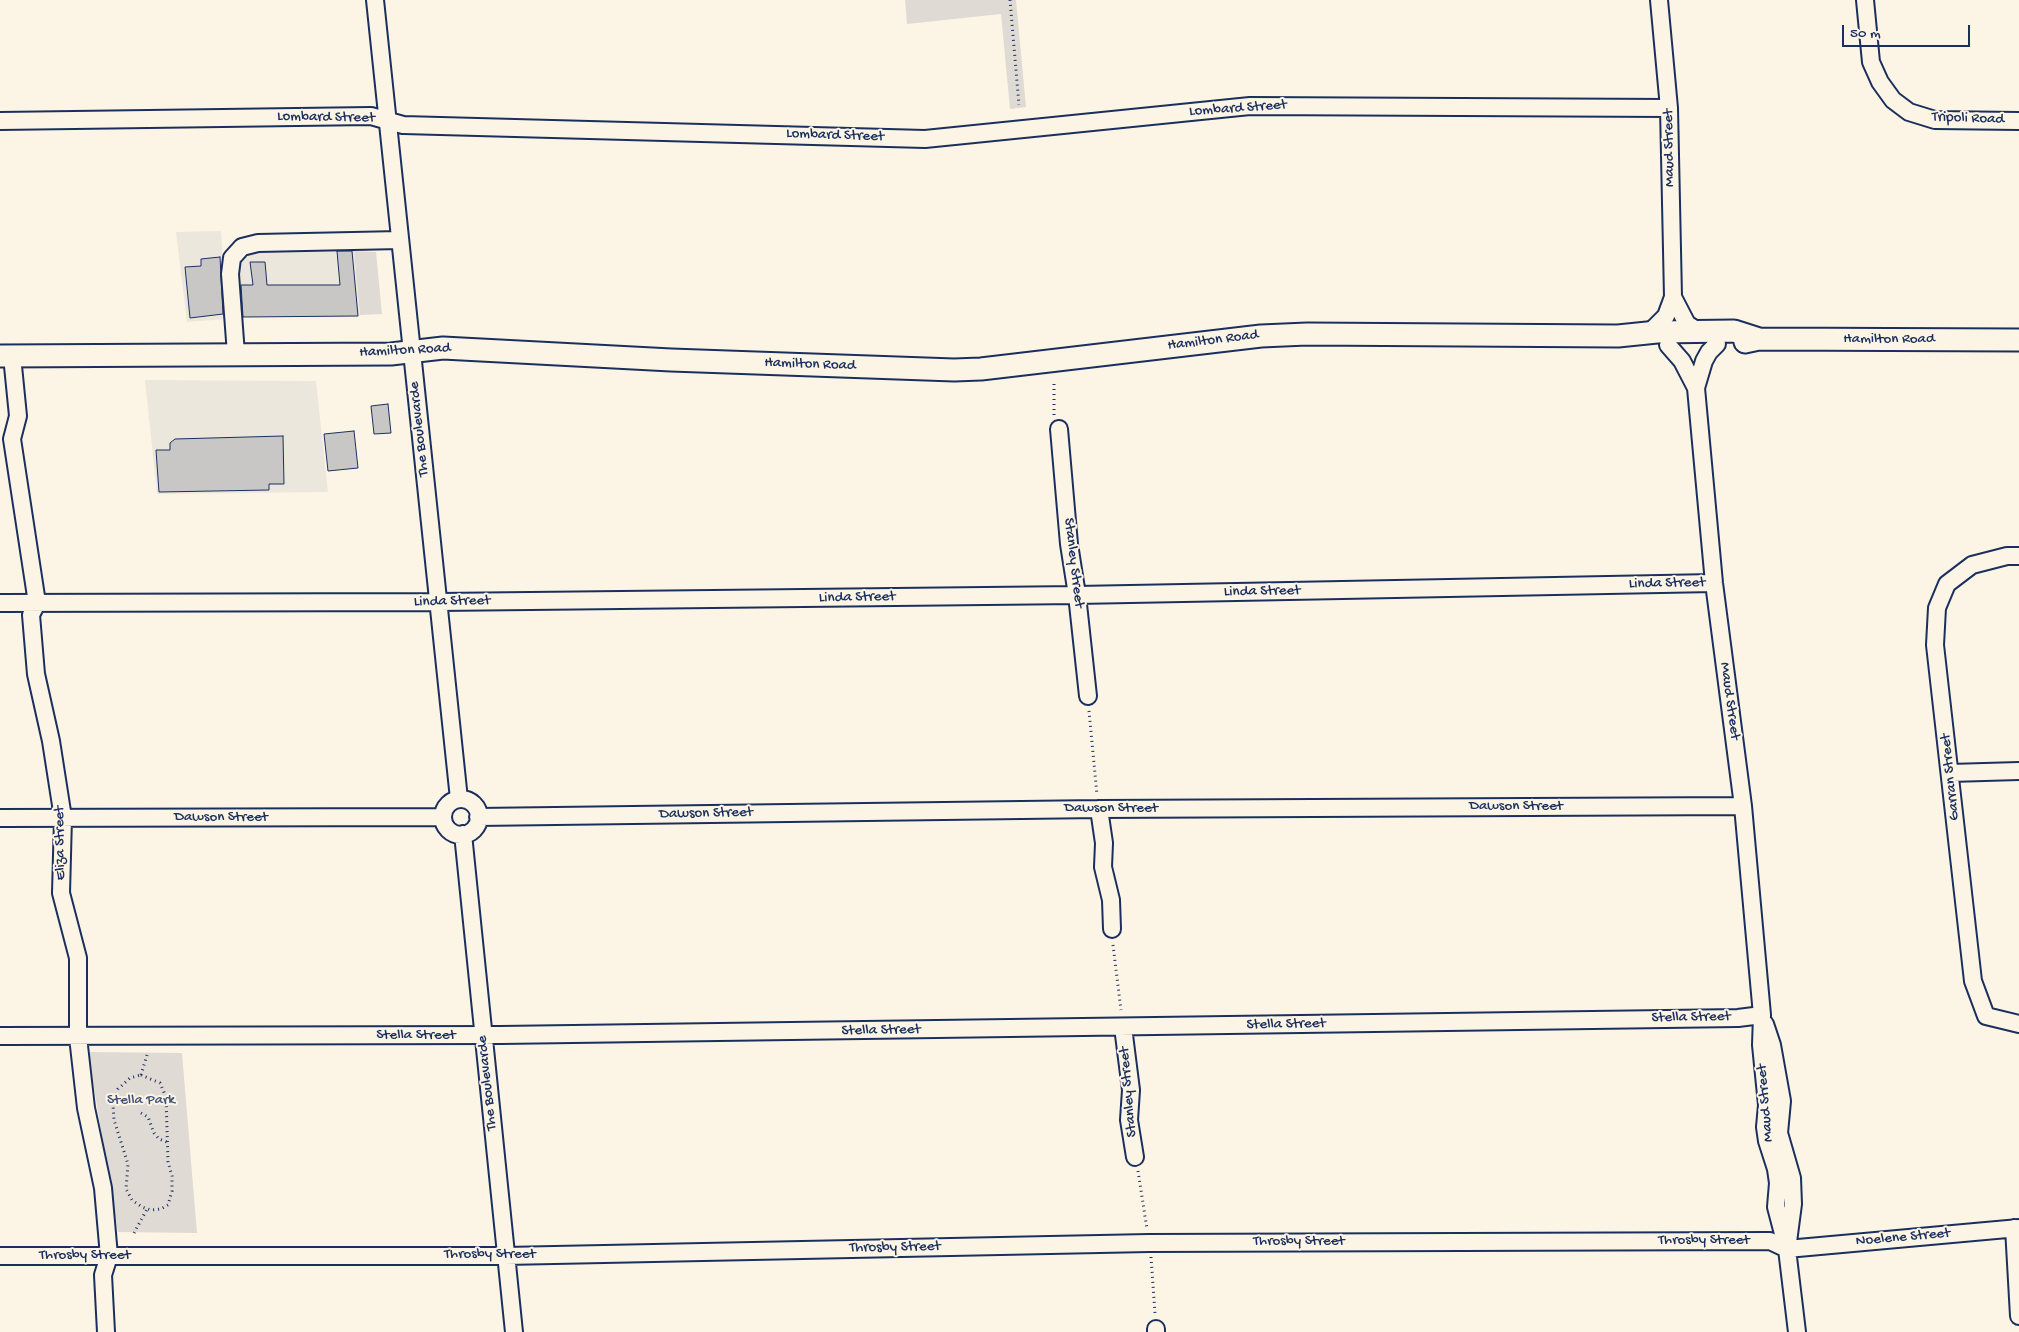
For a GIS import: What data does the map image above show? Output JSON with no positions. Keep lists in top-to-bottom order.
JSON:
{
  "streets": {
    "main road": ["Hamilton Road"],
    "street": [
      "Lombard Street",
      "Tripoli Road",
      "Maud Street",
      "The Boulevarde",
      "Stanley Street",
      "Linda Street",
      "Garran Street",
      "Dawson Street",
      "Eliza Street",
      "Stella Street",
      "Noelene Street",
      "Throsby Street"
    ]
  },
  "crossings": [
    ["Lombard Street", "Maud Street"],
    ["Lombard Street", "The Boulevarde"],
    ["Maud Street", "Hamilton Road"],
    ["Maud Street", "Linda Street"],
    ["Maud Street", "Dawson Street"],
    ["Maud Street", "Stella Street"],
    ["Maud Street", "Noelene Street"],
    ["Maud Street", "Throsby Street"],
    ["Hamilton Road", "The Boulevarde"],
    ["Hamilton Road", "Eliza Street"],
    ["The Boulevarde", "Linda Street"],
    ["The Boulevarde", "Dawson Street"],
    ["The Boulevarde", "Stella Street"],
    ["The Boulevarde", "Throsby Street"],
    ["Stanley Street", "Linda Street"],
    ["Stanley Street", "Stella Street"],
    ["Linda Street", "Eliza Street"],
    ["Dawson Street", "Eliza Street"],
    ["Eliza Street", "Stella Street"],
    ["Eliza Street", "Throsby Street"],
    ["Noelene Street", "Throsby Street"]
  ],
  "parks": ["Stella Park"],
  "scale_bar": "50 m"
}
